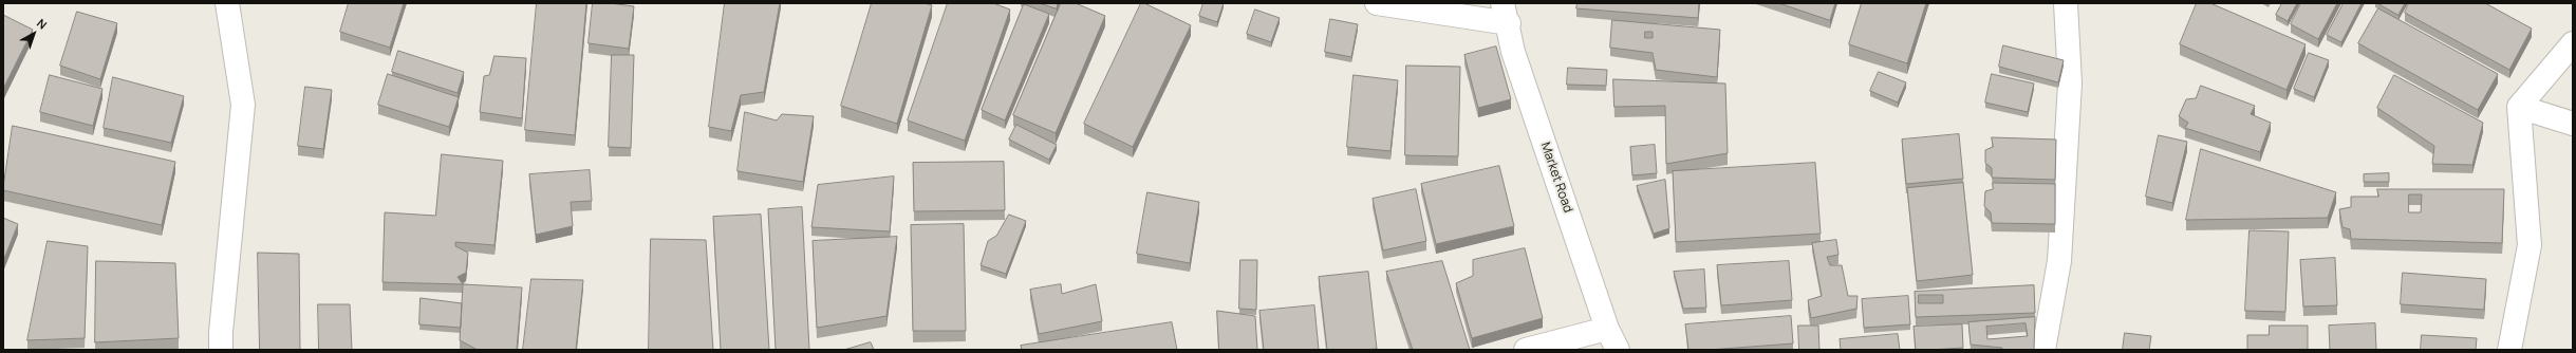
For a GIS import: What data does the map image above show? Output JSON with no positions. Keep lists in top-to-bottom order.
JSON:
{
  "streets": {
    "street": ["Market Road"]
  },
  "north": "top right"
}
